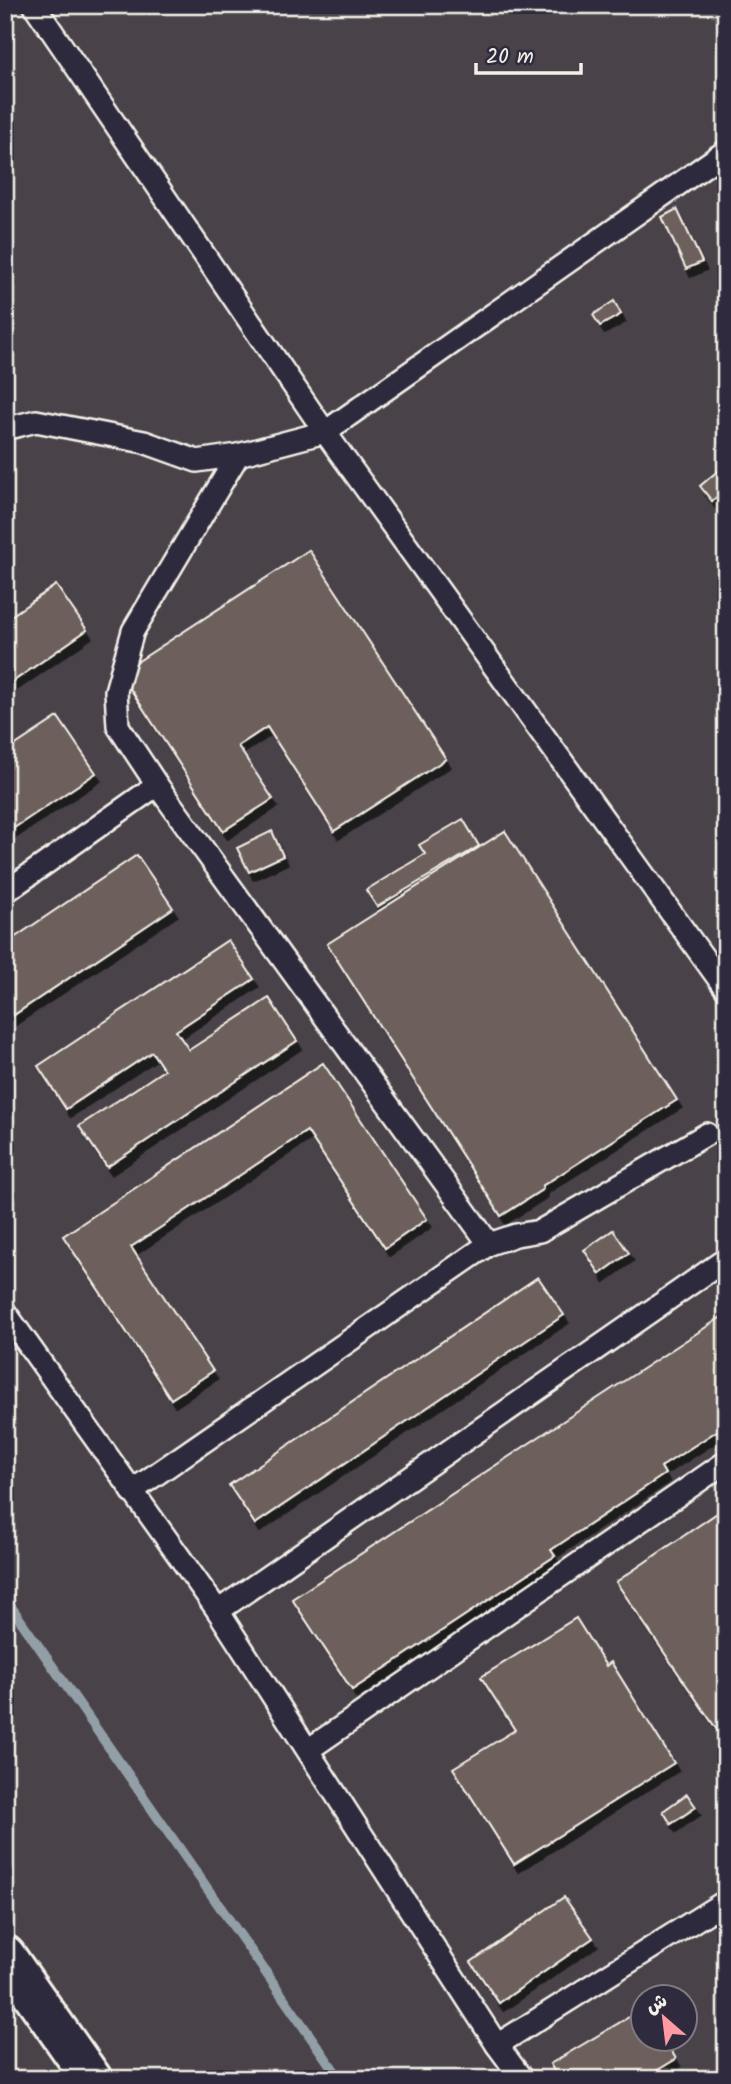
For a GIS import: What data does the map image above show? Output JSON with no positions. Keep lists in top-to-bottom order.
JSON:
{
  "scale_bar": "20 m",
  "north": "top left"
}
